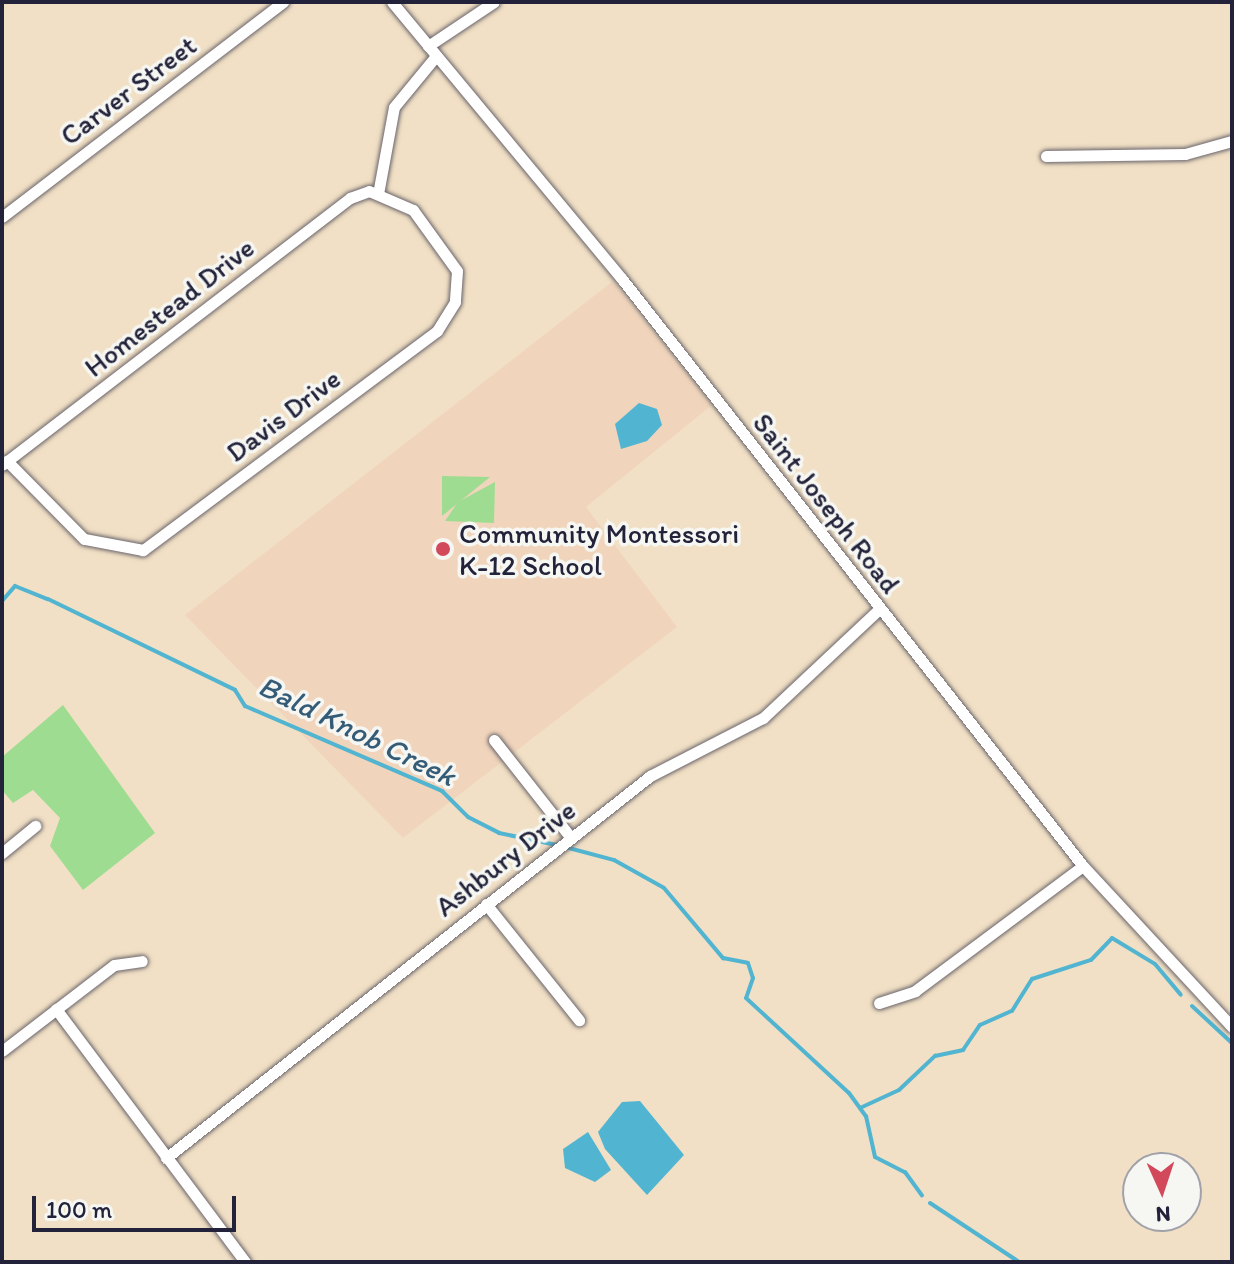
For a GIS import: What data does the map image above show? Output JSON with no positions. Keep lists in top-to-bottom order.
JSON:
{
  "streets": {
    "street": [
      "Carver Street",
      "Homestead Drive",
      "Davis Drive",
      "Saint Joseph Road",
      "Ashbury Drive"
    ]
  },
  "crossings": [
    ["Homestead Drive", "Davis Drive"],
    ["Saint Joseph Road", "Ashbury Drive"]
  ],
  "water": ["Bald Knob Creek"],
  "places": ["Community Montessori K-12 School"],
  "scale_bar": "100 m",
  "north": "bottom"
}
